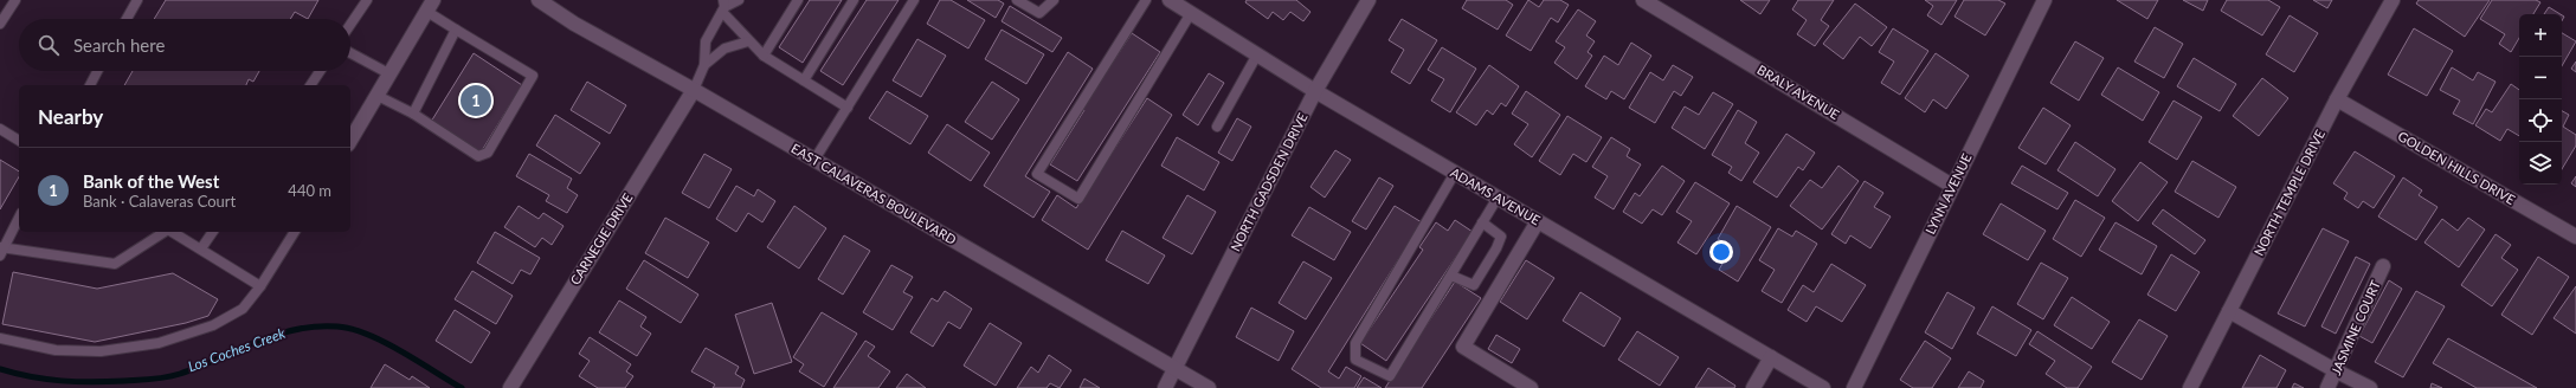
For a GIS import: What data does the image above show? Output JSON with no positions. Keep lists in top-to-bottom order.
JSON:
{
  "streets": {
    "street": [
      "BRALY AVENUE",
      "GOLDEN HILLS DRIVE",
      "NORTH GADSDEN DRIVE",
      "NORTH TEMPLE DRIVE",
      "EAST CALAVERAS BOULEVARD",
      "LYNN AVENUE",
      "ADAMS AVENUE",
      "CARNEGIE DRIVE",
      "JASMINE COURT"
    ]
  },
  "crossings": [
    ["BRALY AVENUE", "LYNN AVENUE"],
    ["GOLDEN HILLS DRIVE", "NORTH TEMPLE DRIVE"],
    ["NORTH GADSDEN DRIVE", "EAST CALAVERAS BOULEVARD"],
    ["NORTH GADSDEN DRIVE", "ADAMS AVENUE"],
    ["EAST CALAVERAS BOULEVARD", "CARNEGIE DRIVE"]
  ],
  "water": ["Los Coches Creek"],
  "page": {
    "map_buttons": ["+", "−"],
    "search": "Search here",
    "pins": "1",
    "heading": "Nearby",
    "list": [
      {
        "mark": "1",
        "name": "Bank of the West",
        "note": "Bank · Calaveras Court",
        "value": "440 m"
      }
    ]
  }
}
